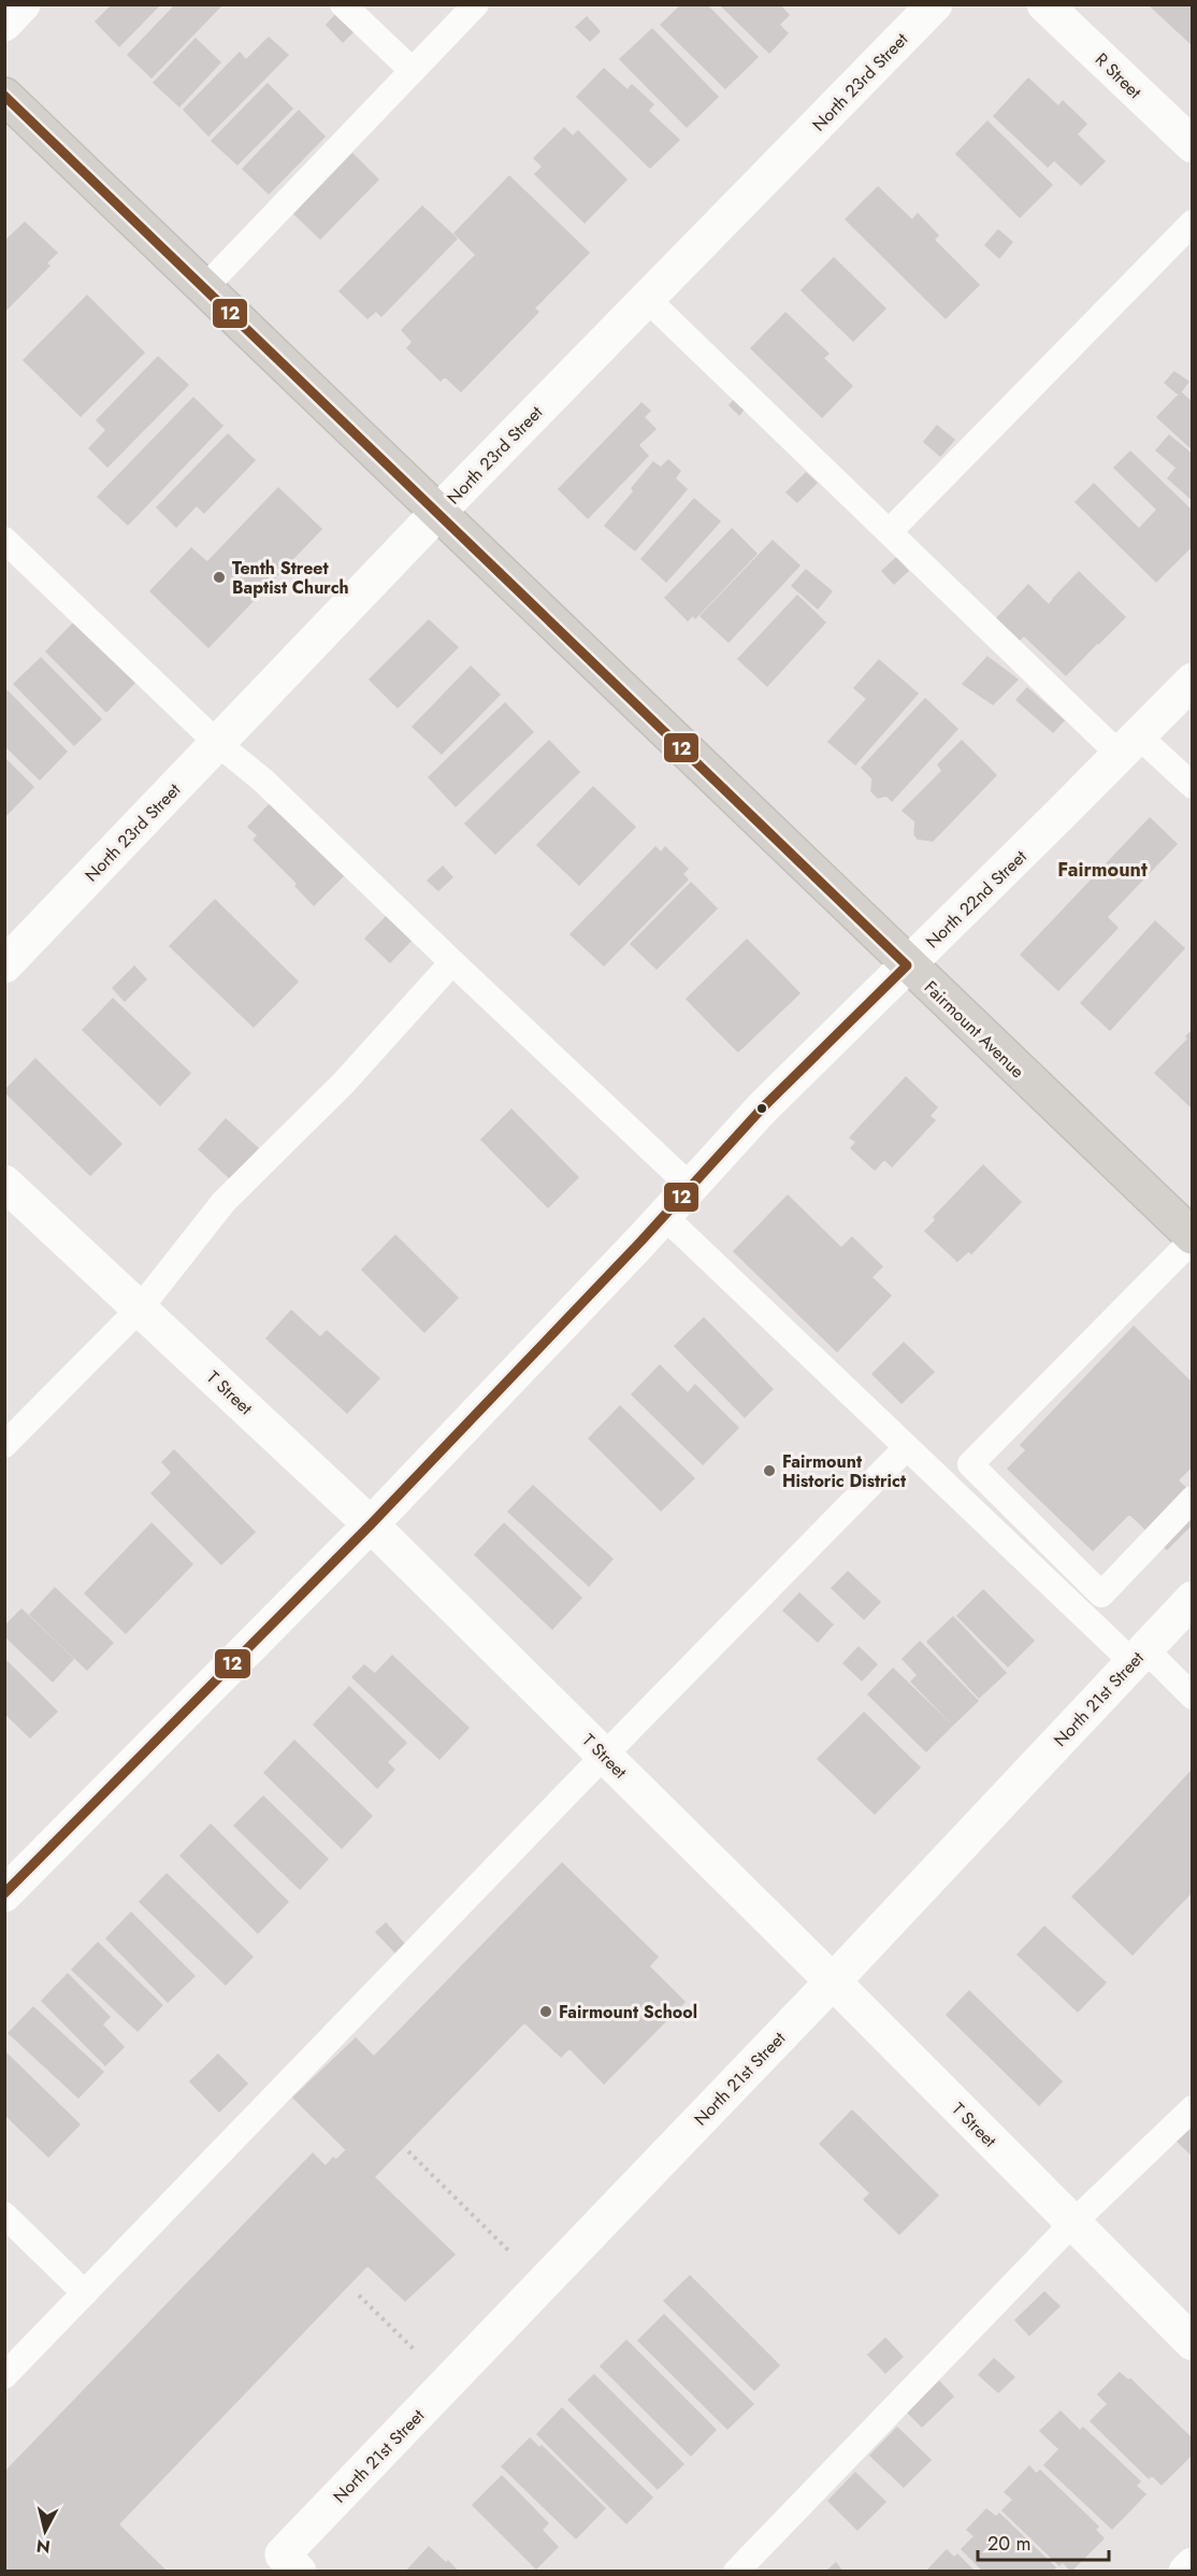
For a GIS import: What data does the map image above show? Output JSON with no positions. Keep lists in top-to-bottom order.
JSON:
{
  "streets": {
    "main road": ["Fairmount Avenue"],
    "street": [
      "R Street",
      "North 23rd Street",
      "North 22nd Street",
      "T Street",
      "North 21st Street"
    ]
  },
  "crossings": [
    ["North 23rd Street", "Fairmount Avenue"],
    ["North 22nd Street", "Fairmount Avenue"],
    ["North 22nd Street", "T Street"],
    ["T Street", "North 21st Street"]
  ],
  "districts": ["Fairmount"],
  "places": ["Tenth Street Baptist Church", "Fairmount Historic District", "Fairmount School"],
  "lines": ["transit line 12"],
  "scale_bar": "20 m",
  "north": "bottom"
}
